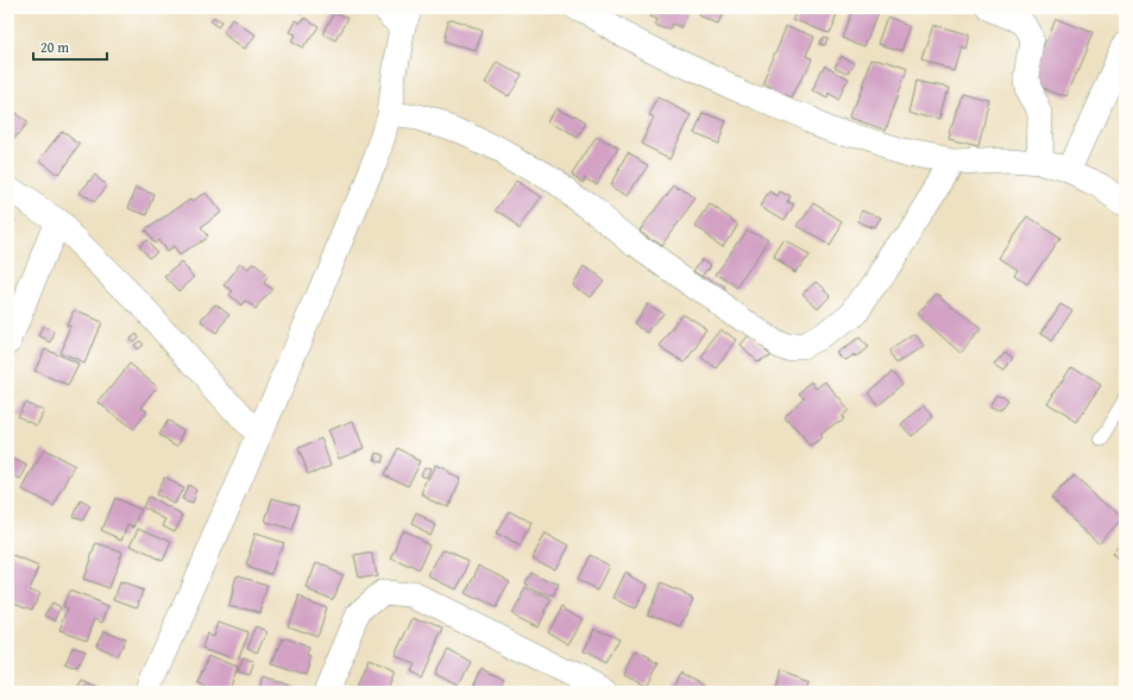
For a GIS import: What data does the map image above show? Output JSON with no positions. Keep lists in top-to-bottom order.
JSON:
{
  "scale_bar": "20 m"
}
